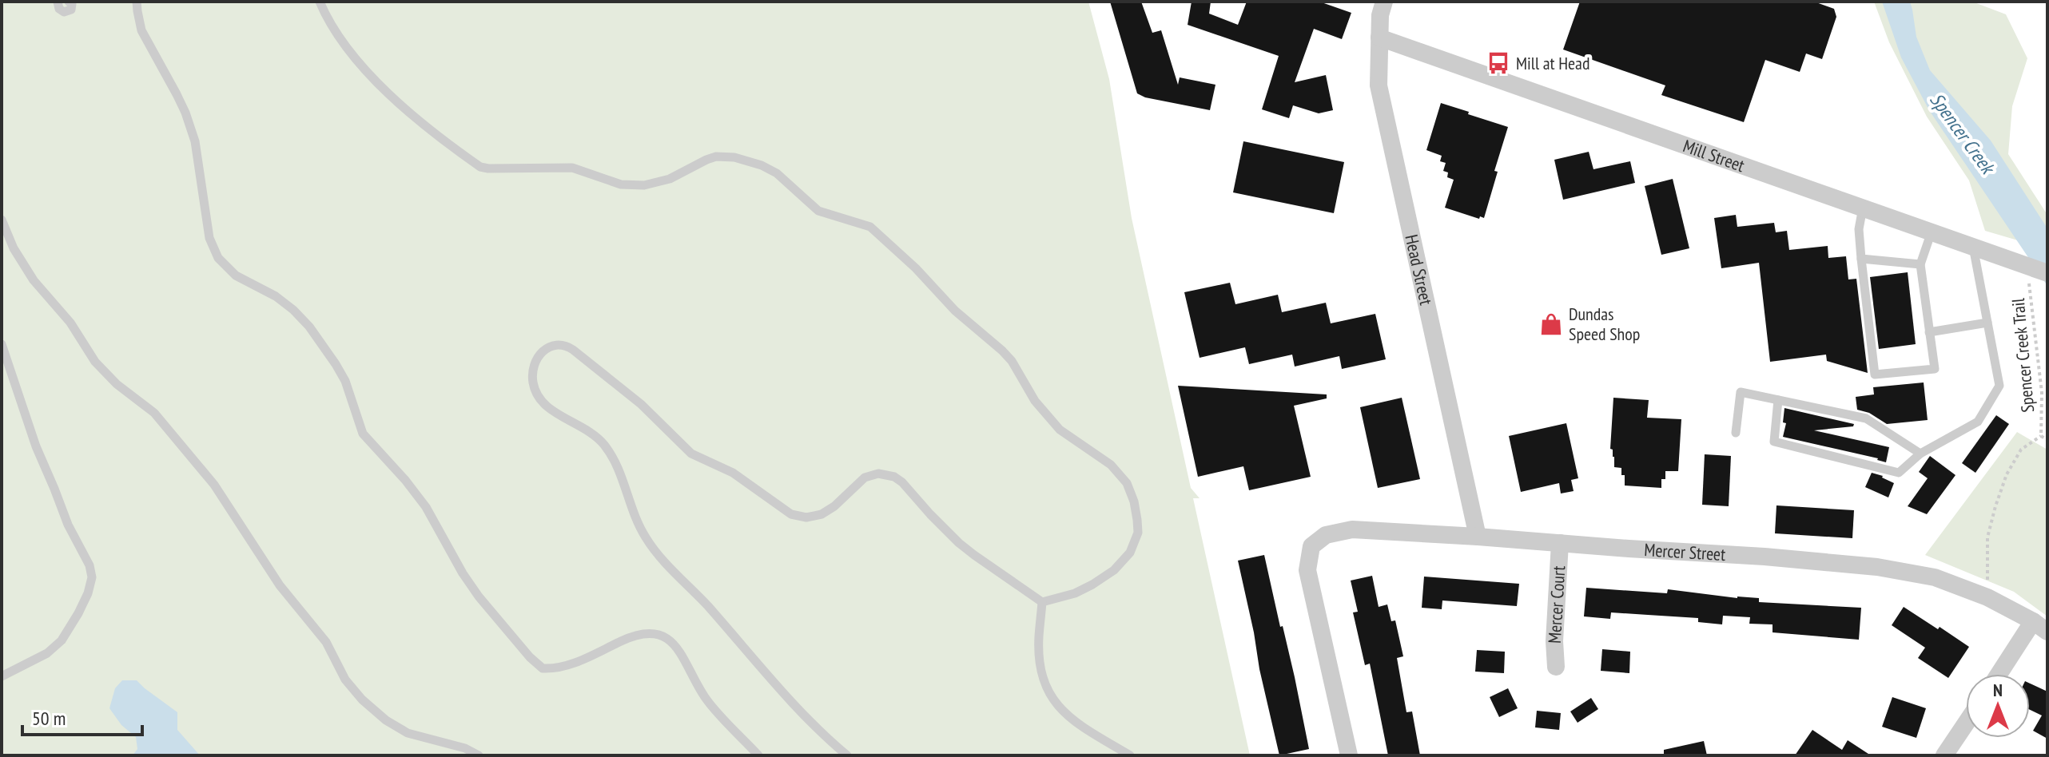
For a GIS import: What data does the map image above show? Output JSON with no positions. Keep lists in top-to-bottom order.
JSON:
{
  "streets": {
    "street": [
      "Mill Street",
      "Head Street",
      "Mercer Street",
      "Mercer Court"
    ],
    "path": ["Spencer Creek Trail"]
  },
  "crossings": [
    ["Mill Street", "Head Street"],
    ["Mill Street", "Spencer Creek Trail"],
    ["Head Street", "Mercer Street"],
    ["Mercer Street", "Mercer Court"]
  ],
  "water": ["Spencer Creek"],
  "places": {
    "bus stop": ["Mill at Head"],
    "shop": ["Dundas Speed Shop"]
  },
  "scale_bar": "50 m",
  "north": "top"
}
